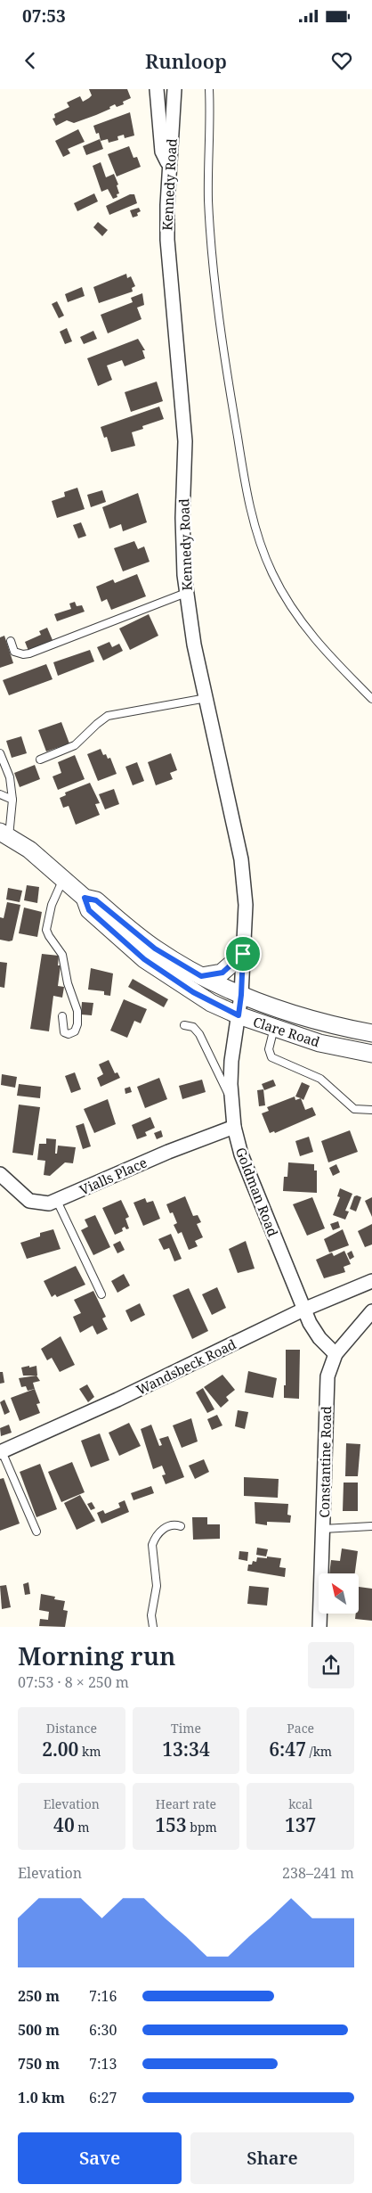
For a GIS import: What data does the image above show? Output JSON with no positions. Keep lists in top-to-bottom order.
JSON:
{
  "streets": {
    "street": [
      "Kennedy Road",
      "Clare Road",
      "Vialls Place",
      "Goldman Road",
      "Wandsbeck Road",
      "Constantine Road"
    ]
  },
  "crossings": [
    ["Kennedy Road", "Clare Road"],
    ["Kennedy Road", "Goldman Road"],
    ["Clare Road", "Goldman Road"],
    ["Vialls Place", "Goldman Road"],
    ["Goldman Road", "Wandsbeck Road"],
    ["Goldman Road", "Constantine Road"]
  ],
  "north": "top left",
  "page": {
    "status": "07:53",
    "header": "Runloop",
    "heading": ["Morning run", "07:53 · 8 × 250 m"],
    "stats": [
      ["Distance", "2.00 km"],
      ["Time", "13:34"],
      ["Pace", "6:47 /km"],
      ["Elevation", "40 m"],
      ["Heart rate", "153 bpm"],
      ["kcal", "137"]
    ],
    "chart": ["Elevation", "238–241 m"],
    "list": [
      {
        "name": "250 m",
        "note": "7:16"
      },
      {
        "name": "500 m",
        "note": "6:30"
      },
      {
        "name": "750 m",
        "note": "7:13"
      },
      {
        "name": "1.0 km",
        "note": "6:27"
      }
    ],
    "buttons": ["Save", "Share"]
  }
}
